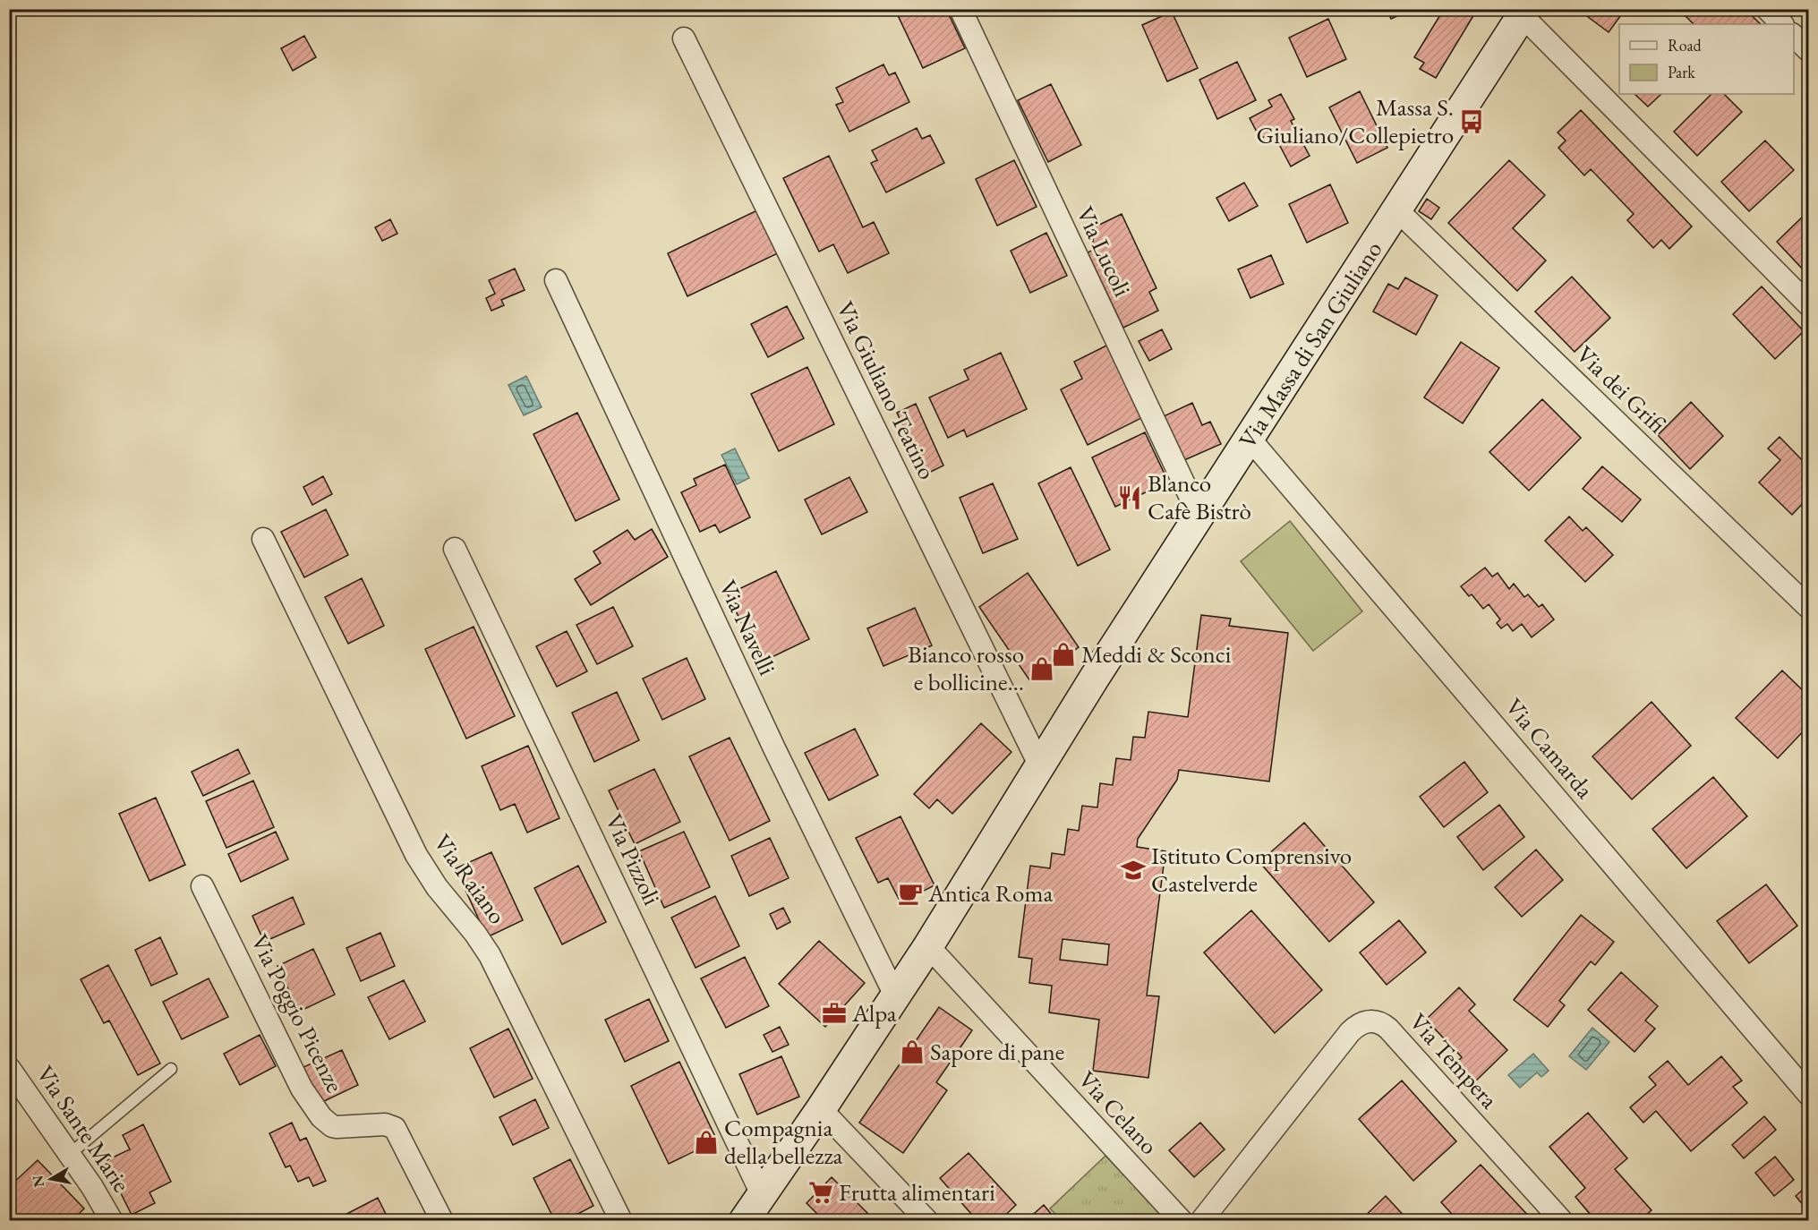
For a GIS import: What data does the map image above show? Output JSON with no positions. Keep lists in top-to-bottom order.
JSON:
{
  "streets": {
    "street": [
      "Via Lucoli",
      "Via Massa di San Giuliano",
      "Via dei Grifi",
      "Via Giuliano Teatino",
      "Via Navelli",
      "Via Camarda",
      "Via Pizzoli",
      "Via Raiano",
      "Via Poggio Picenze",
      "Via Tempera",
      "Via Celano",
      "Via Sante Marie"
    ]
  },
  "crossings": [
    ["Via Lucoli", "Via Massa di San Giuliano"],
    ["Via Massa di San Giuliano", "Via dei Grifi"],
    ["Via Massa di San Giuliano", "Via Giuliano Teatino"],
    ["Via Massa di San Giuliano", "Via Navelli"],
    ["Via Massa di San Giuliano", "Via Camarda"],
    ["Via Massa di San Giuliano", "Via Pizzoli"],
    ["Via Massa di San Giuliano", "Via Celano"]
  ],
  "places": {
    "bus stop": ["Massa S. Giuliano/Collepietro"],
    "restaurant": ["Blanco Cafè Bistrò"],
    "shop": [
      "Meddi & Sconci",
      "Bianco rosso e bollicine…",
      "Sapore di pane",
      "Compagnia della bellezza"
    ],
    "school or university": ["Istituto Comprensivo Castelverde"],
    "cafe": ["Antica Roma"],
    "office": ["Alpa"],
    "supermarket": ["Frutta alimentari"]
  },
  "legend": ["Road", "Park"],
  "north": "left"
}
